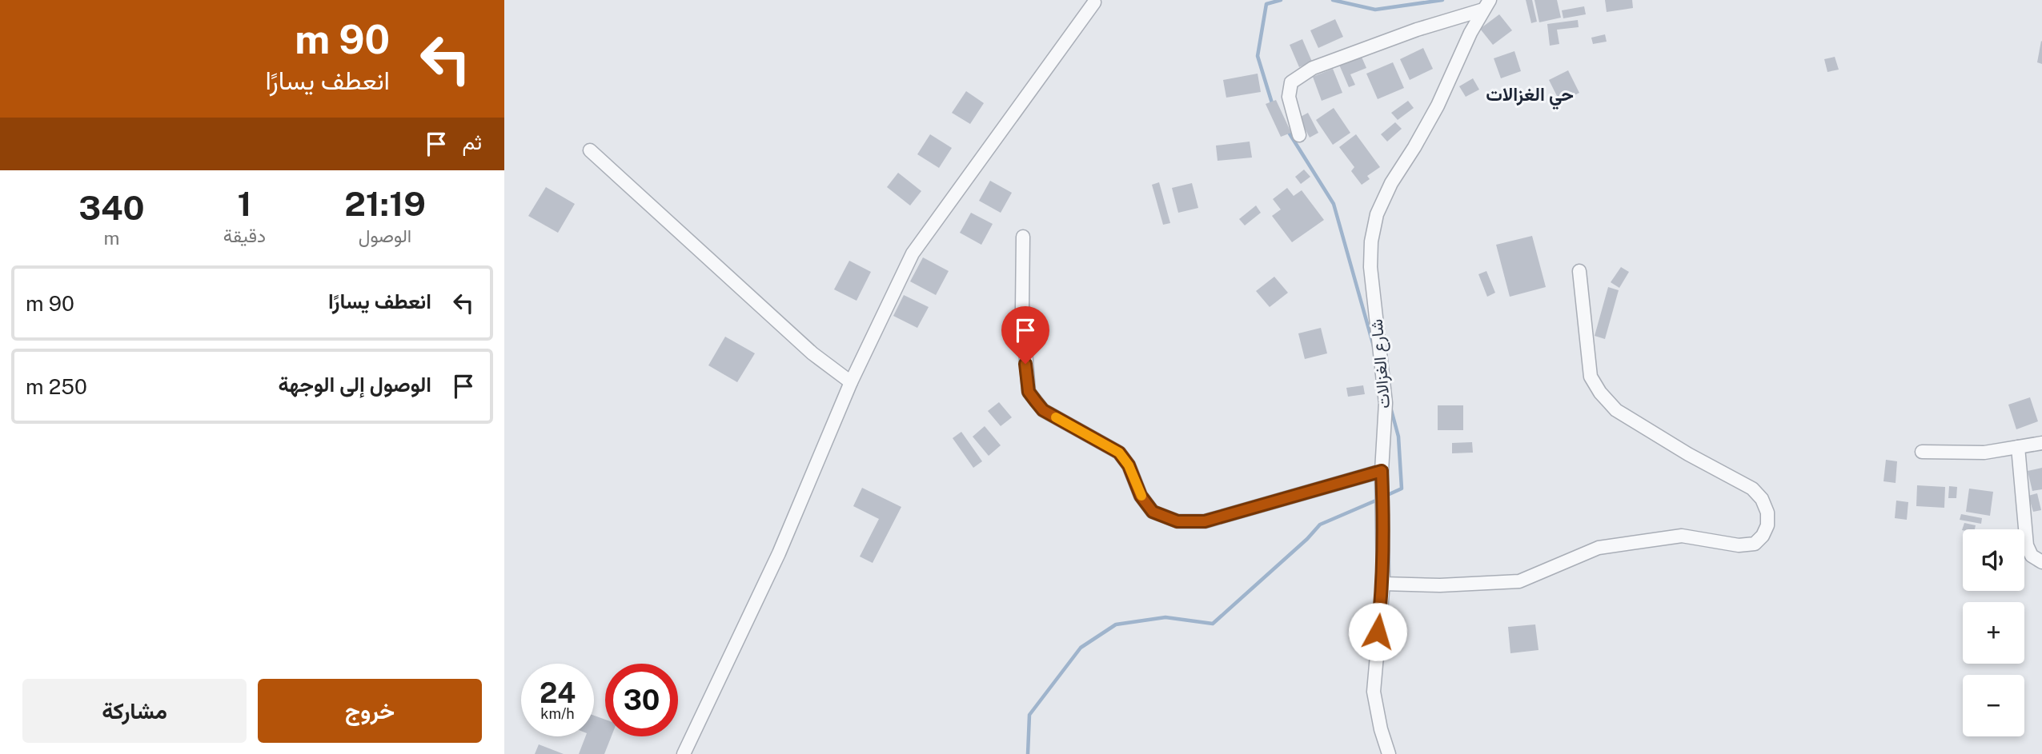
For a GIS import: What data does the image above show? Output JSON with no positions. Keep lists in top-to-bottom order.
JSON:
{
  "streets": {
    "street": ["شارع الغزالات"]
  },
  "districts": ["حي الغزالات"],
  "page": {
    "turn": ["90 m", "انعطف يسارًا"],
    "then": "ثم",
    "eta": [
      "21:19",
      "الوصول",
      "1",
      "دقيقة",
      "340",
      "m"
    ],
    "list": [
      {
        "name": "انعطف يسارًا",
        "value": "90 m"
      },
      {
        "name": "الوصول إلى الوجهة",
        "value": "250 m"
      }
    ],
    "map_buttons": ["+", "−"],
    "speed": "24 km/h",
    "limit": "30",
    "buttons": ["خروج", "مشاركة"]
  }
}
